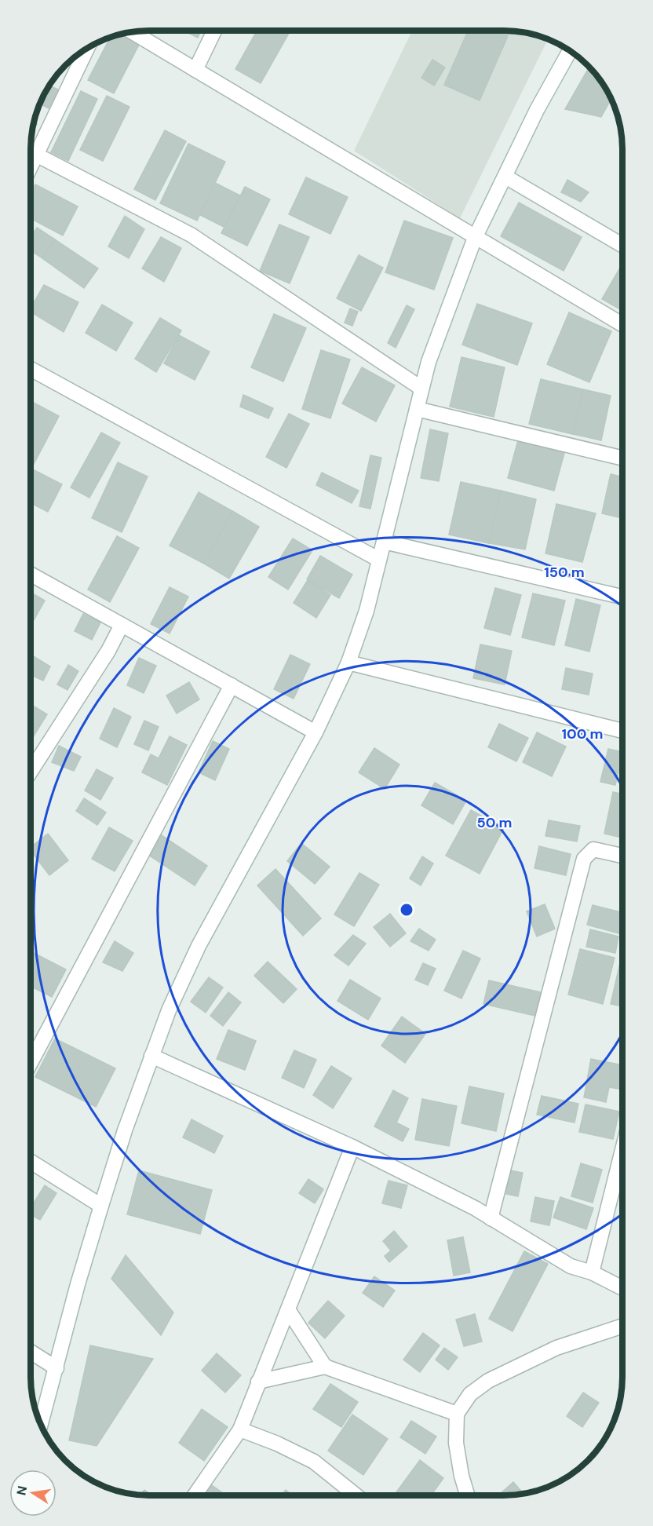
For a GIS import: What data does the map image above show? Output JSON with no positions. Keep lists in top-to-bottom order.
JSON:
{
  "north": "left",
  "rings": ["150 m", "100 m", "50 m"]
}
